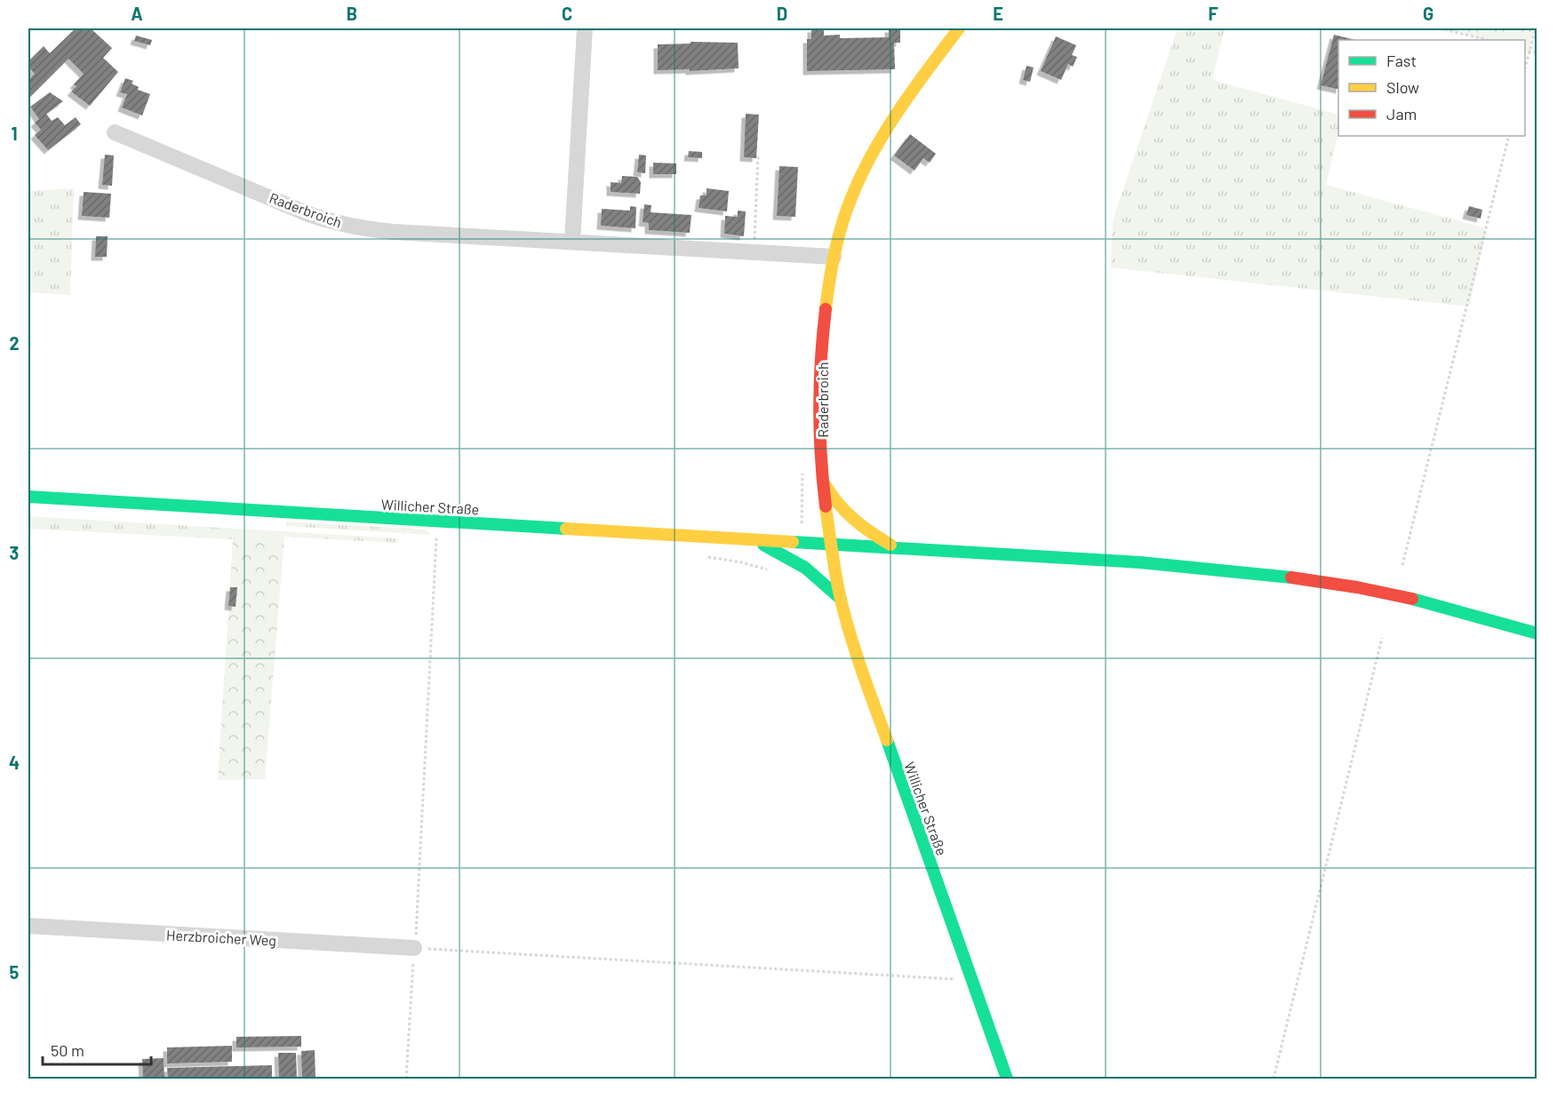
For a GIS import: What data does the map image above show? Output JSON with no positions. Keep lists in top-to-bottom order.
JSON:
{
  "streets": {
    "main road": ["Raderbroich", "Willicher Straße"],
    "street": ["Herzbroicher Weg"]
  },
  "crossings": [
    ["Raderbroich", "Willicher Straße"]
  ],
  "legend": ["Fast", "Slow", "Jam"],
  "scale_bar": "50 m",
  "grid": {
    "columns": [
      "A",
      "B",
      "C",
      "D",
      "E",
      "F",
      "G"
    ],
    "rows": [
      "1",
      "2",
      "3",
      "4",
      "5"
    ]
  }
}
